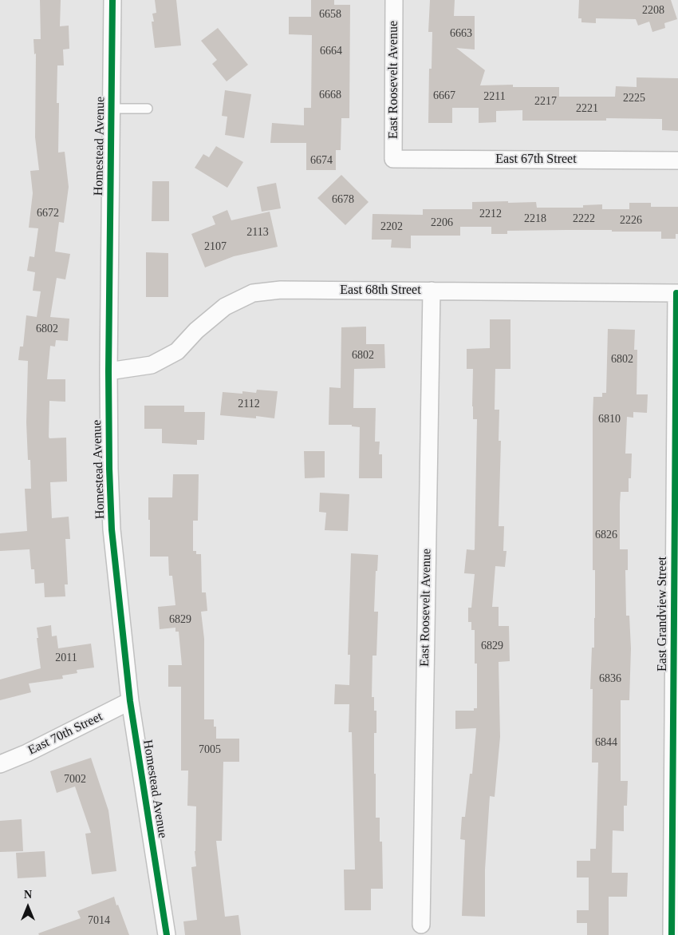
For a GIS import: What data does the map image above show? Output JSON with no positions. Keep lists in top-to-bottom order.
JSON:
{
  "streets": {
    "street": [
      "East Roosevelt Avenue",
      "Homestead Avenue",
      "East 67th Street",
      "East 68th Street",
      "East Grandview Street",
      "East 70th Street"
    ]
  },
  "crossings": [
    ["East Roosevelt Avenue", "East 67th Street"],
    ["East Roosevelt Avenue", "East 68th Street"],
    ["Homestead Avenue", "East 68th Street"],
    ["Homestead Avenue", "East 70th Street"],
    ["East 68th Street", "East Grandview Street"]
  ],
  "house_numbers": [
    "2208",
    "6658",
    "6663",
    "6664",
    "6668",
    "6667",
    "2211",
    "2225",
    "2217",
    "2221",
    "6674",
    "6678",
    "6672",
    "2212",
    "2218",
    "2222",
    "2226",
    "2206",
    "2202",
    "2113",
    "2107",
    "6802",
    "6802",
    "6802",
    "2112",
    "6810",
    "6826",
    "6829",
    "6829",
    "2011",
    "6836",
    "6844",
    "7005",
    "7002",
    "7014"
  ],
  "north": "top"
}
